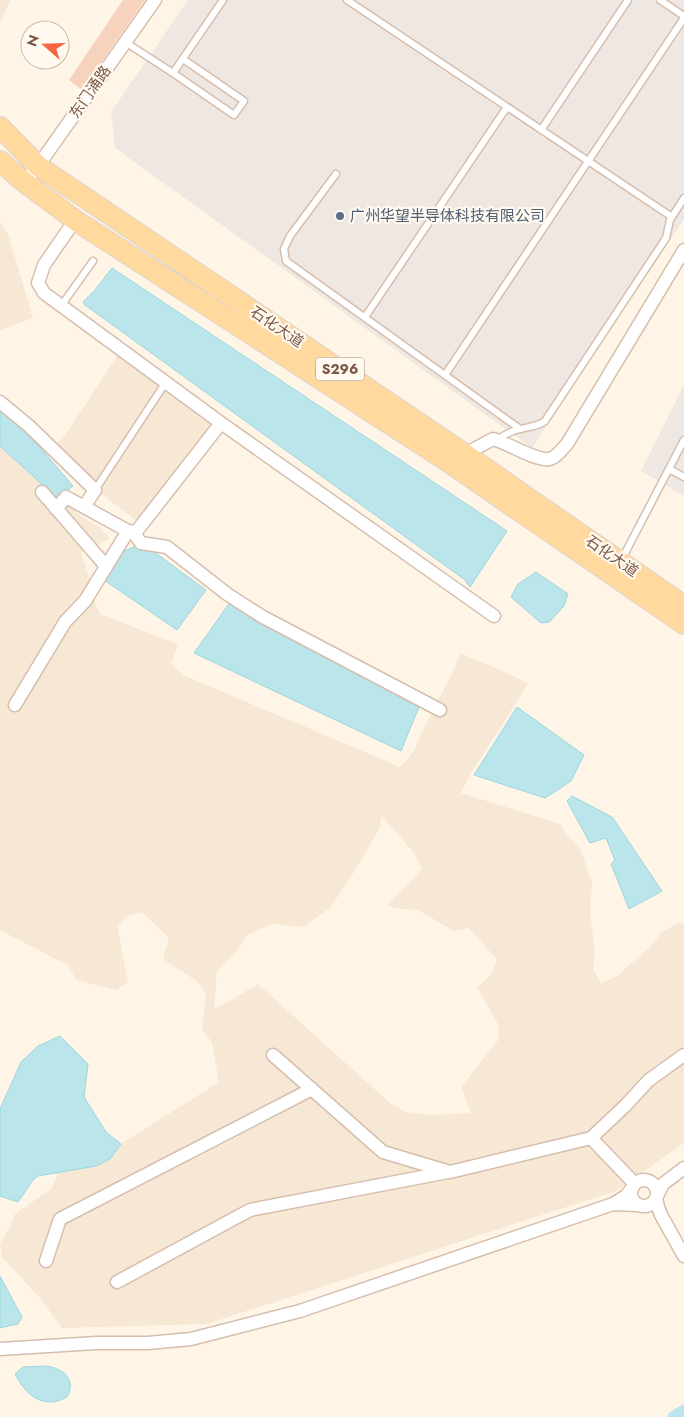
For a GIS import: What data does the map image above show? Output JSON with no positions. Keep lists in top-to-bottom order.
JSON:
{
  "streets": {
    "main road": ["石化大道", "S296"],
    "street": ["东门涌路"]
  },
  "crossings": [
    ["东门涌路", "石化大道"]
  ],
  "places": ["广州华望半导体科技有限公司"],
  "north": "left"
}
